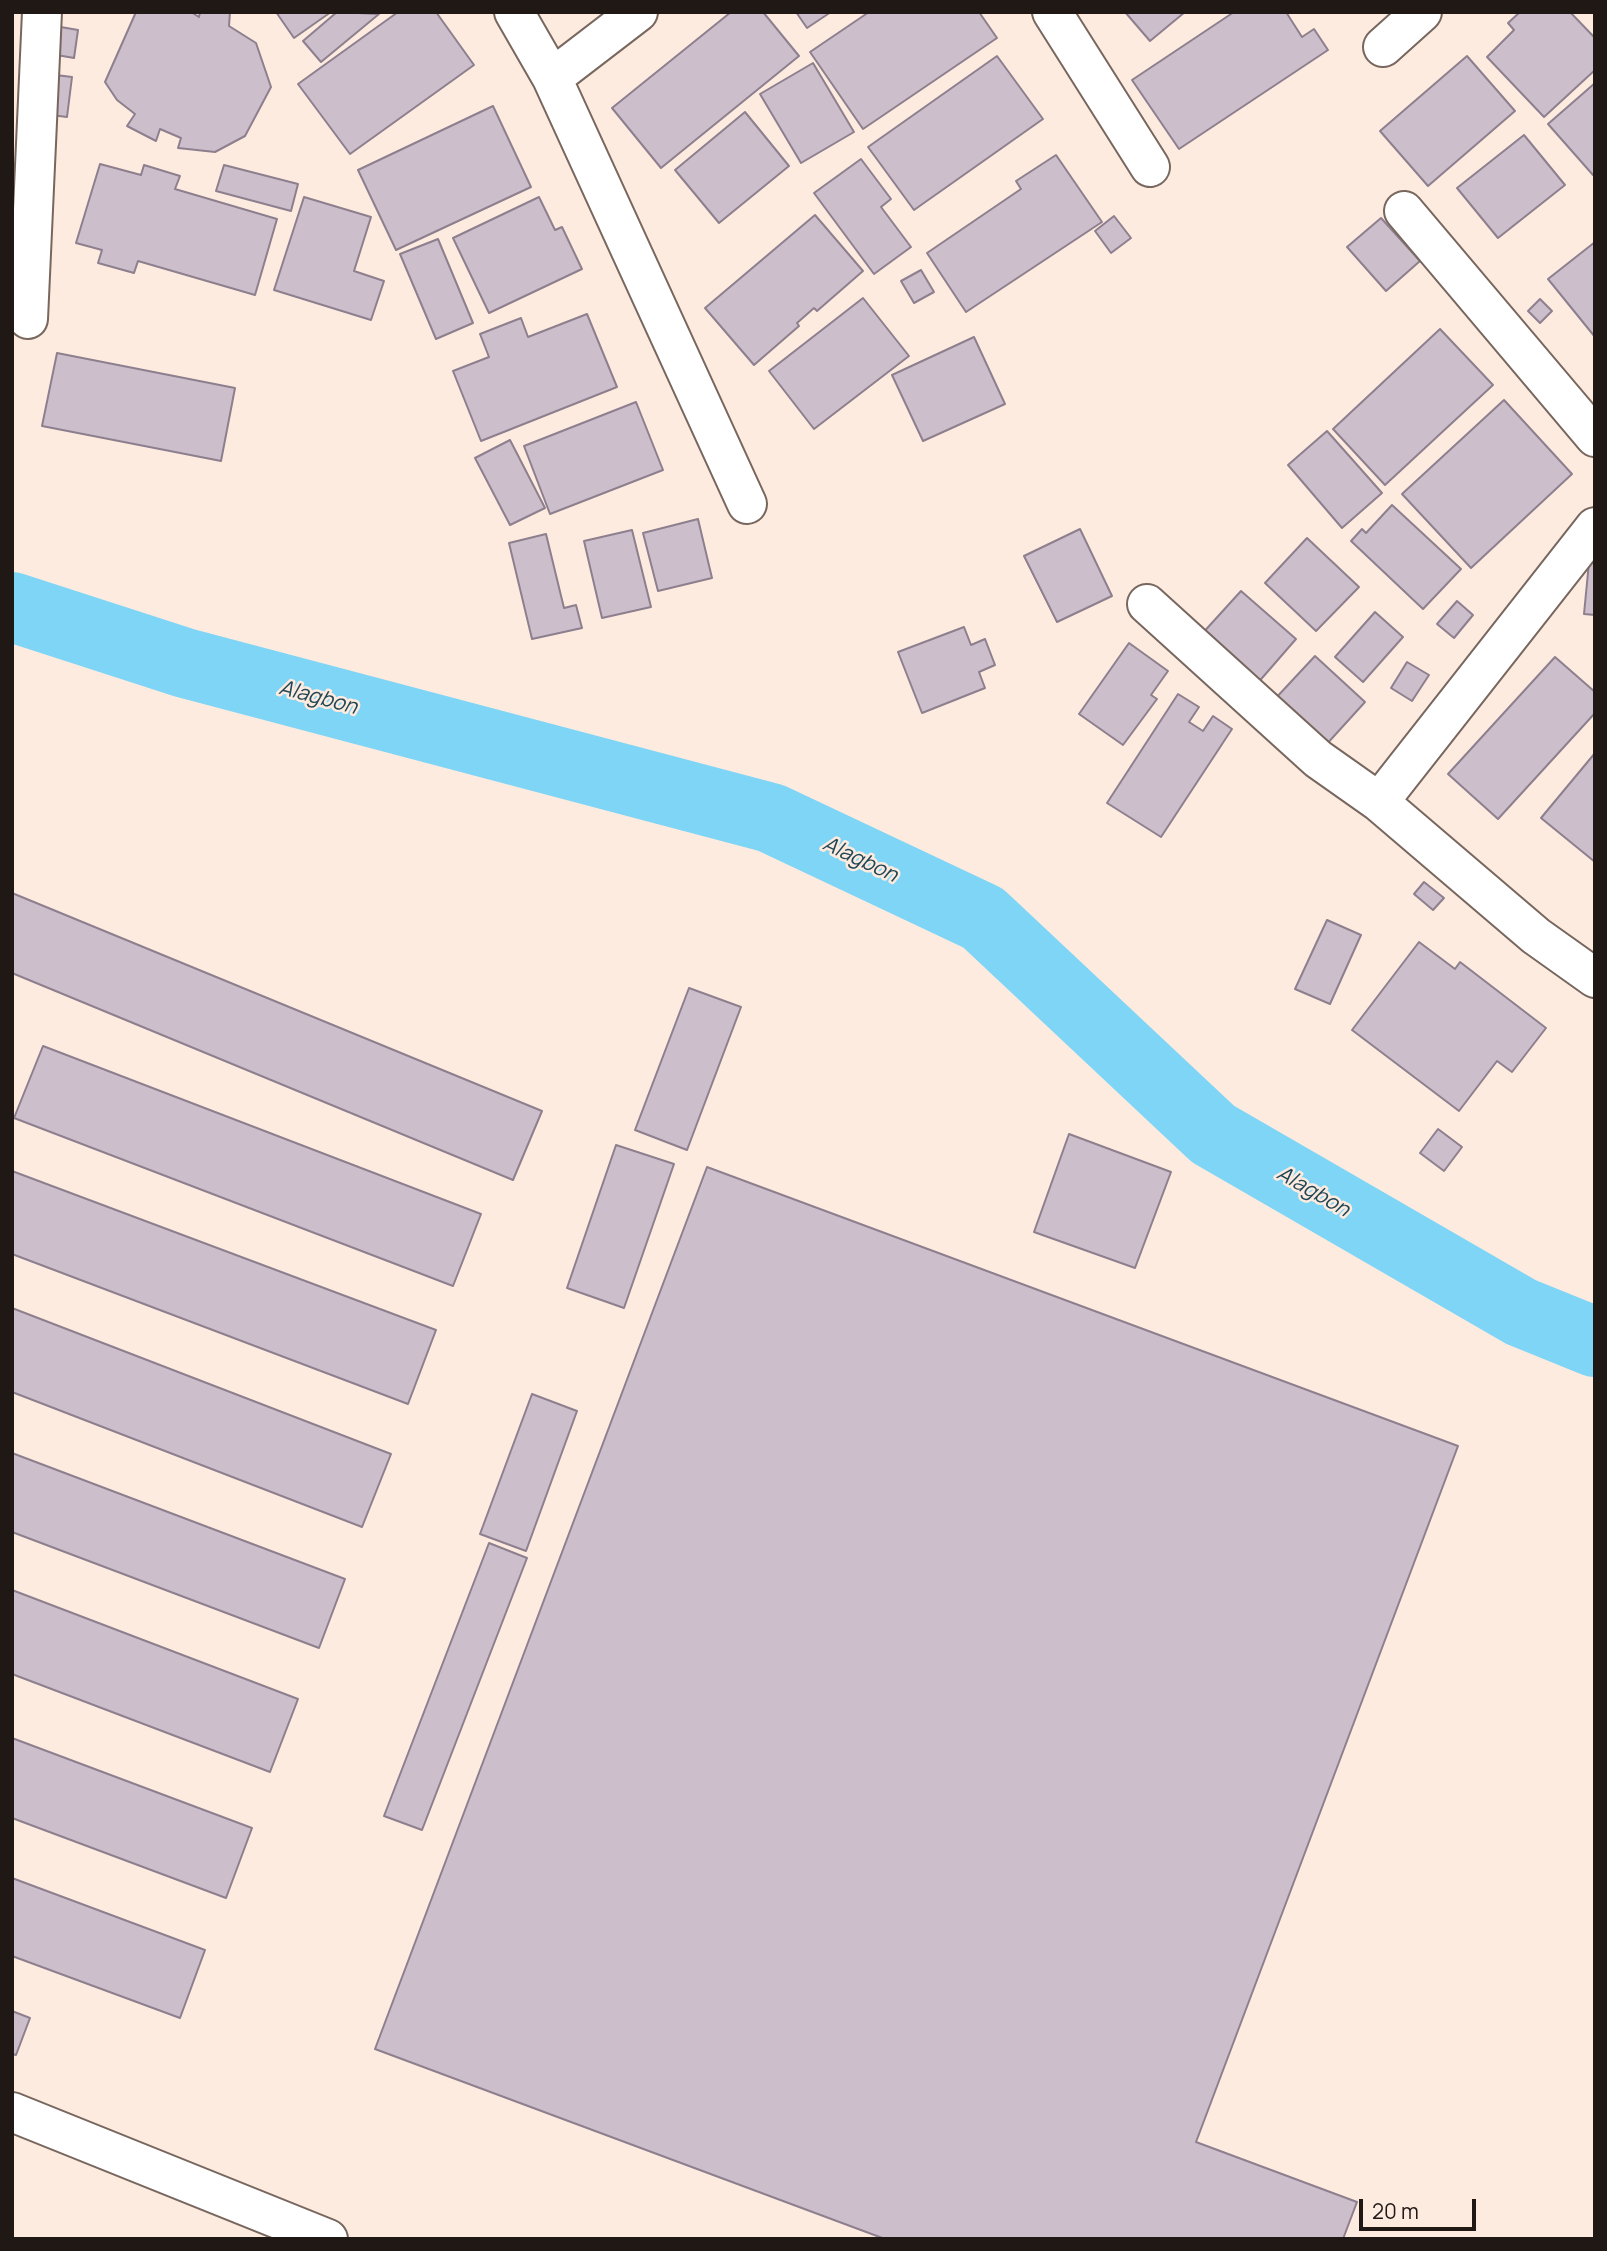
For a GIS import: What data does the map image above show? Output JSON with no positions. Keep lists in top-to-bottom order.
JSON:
{
  "water": ["Alagbon"],
  "scale_bar": "20 m"
}
